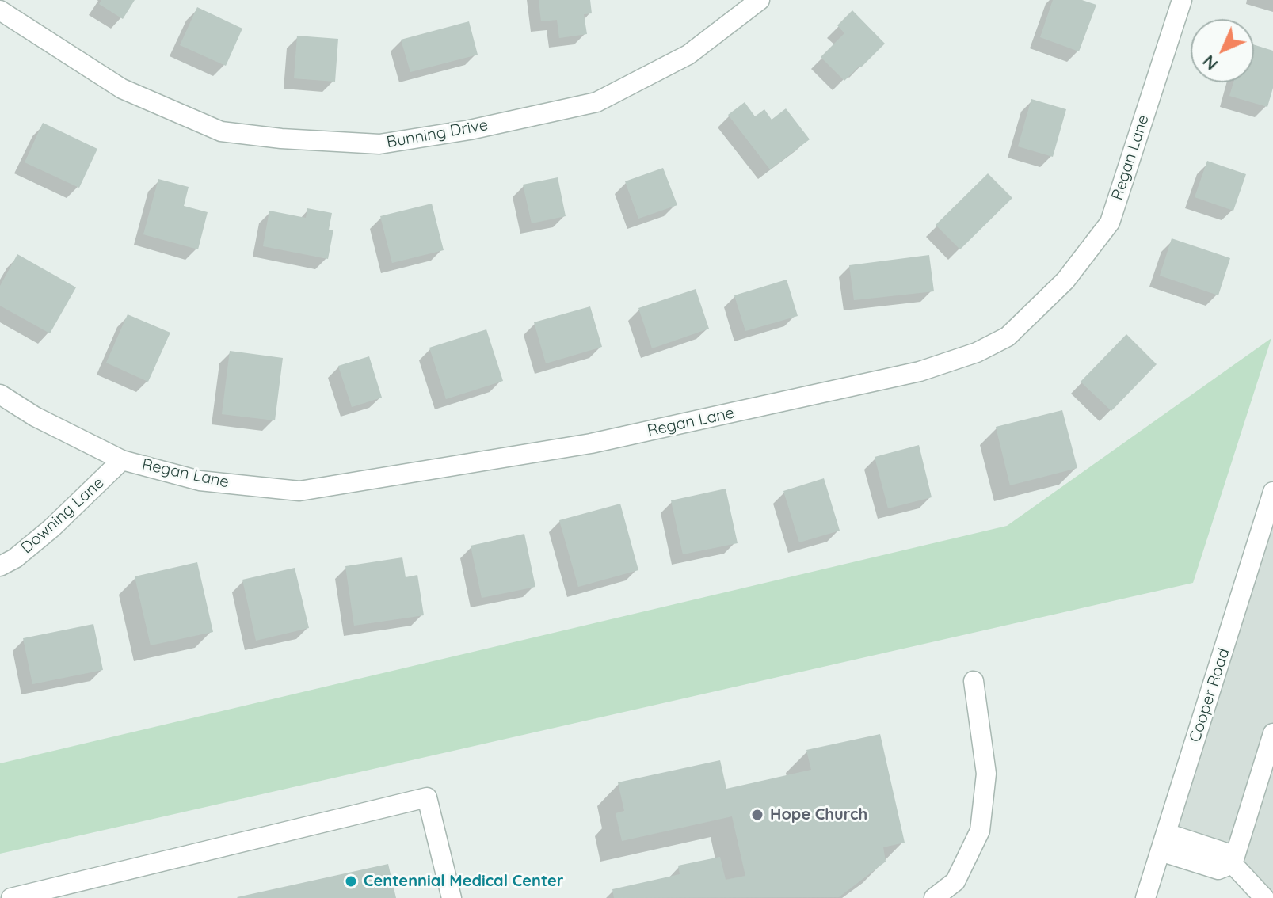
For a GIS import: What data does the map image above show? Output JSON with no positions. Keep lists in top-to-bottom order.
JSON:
{
  "streets": {
    "street": [
      "Bunning Drive",
      "Regan Lane",
      "Downing Lane",
      "Cooper Road"
    ]
  },
  "crossings": [
    ["Regan Lane", "Downing Lane"]
  ],
  "places": ["Hope Church", "Centennial Medical Center"],
  "north": "bottom left"
}
